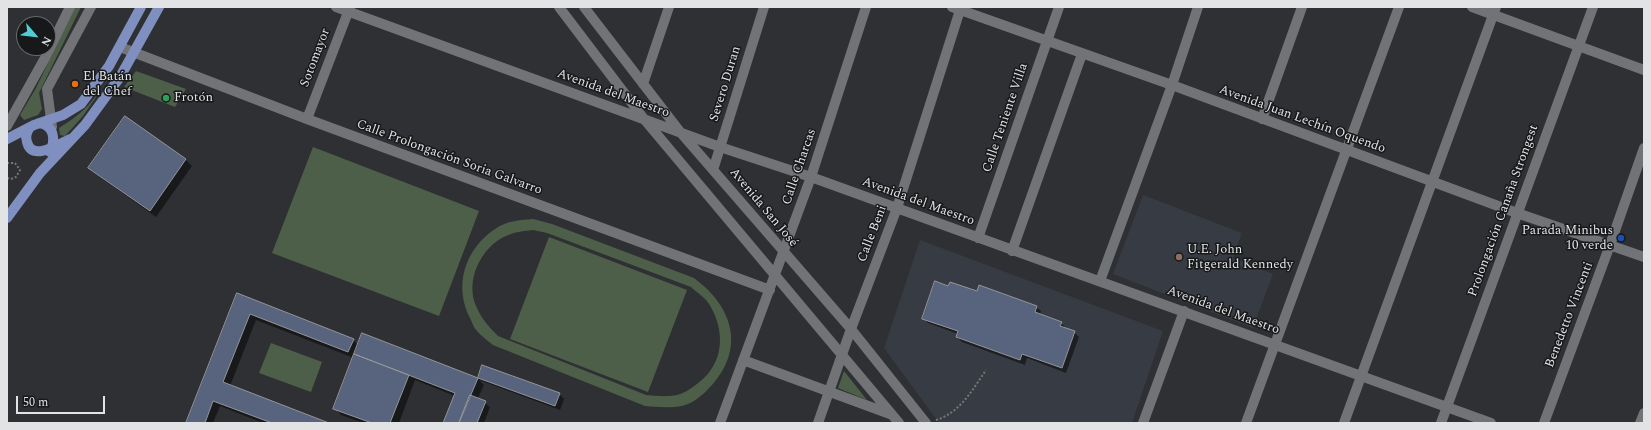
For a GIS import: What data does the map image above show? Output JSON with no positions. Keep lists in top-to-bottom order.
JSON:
{
  "streets": {
    "street": [
      "Sotomayor",
      "Severo Duran",
      "Avenida del Maestro",
      "Calle Teniente Villa",
      "Avenida Juan Lechín Oquendo",
      "Calle Prolongación Soria Galvarro",
      "Calle Charcas",
      "Avenida San José",
      "Prolongación Canaña Strongest",
      "Calle Beni",
      "Benedetto Vincenti"
    ]
  },
  "crossings": [
    ["Sotomayor", "Avenida del Maestro"],
    ["Sotomayor", "Calle Prolongación Soria Galvarro"],
    ["Severo Duran", "Avenida del Maestro"],
    ["Severo Duran", "Avenida San José"],
    ["Avenida del Maestro", "Calle Teniente Villa"],
    ["Avenida del Maestro", "Calle Charcas"],
    ["Avenida del Maestro", "Avenida San José"],
    ["Avenida del Maestro", "Prolongación Canaña Strongest"],
    ["Avenida del Maestro", "Calle Beni"],
    ["Calle Teniente Villa", "Avenida Juan Lechín Oquendo"],
    ["Avenida Juan Lechín Oquendo", "Prolongación Canaña Strongest"],
    ["Avenida Juan Lechín Oquendo", "Calle Beni"],
    ["Avenida Juan Lechín Oquendo", "Benedetto Vincenti"],
    ["Calle Prolongación Soria Galvarro", "Calle Charcas"],
    ["Calle Charcas", "Avenida San José"],
    ["Avenida San José", "Calle Beni"]
  ],
  "places": [
    "El Batán del Chef",
    "Frotón",
    "Parada Minibus 10 verde",
    "U.E. John Fitgerald Kennedy"
  ],
  "scale_bar": "50 m",
  "north": "bottom right"
}
